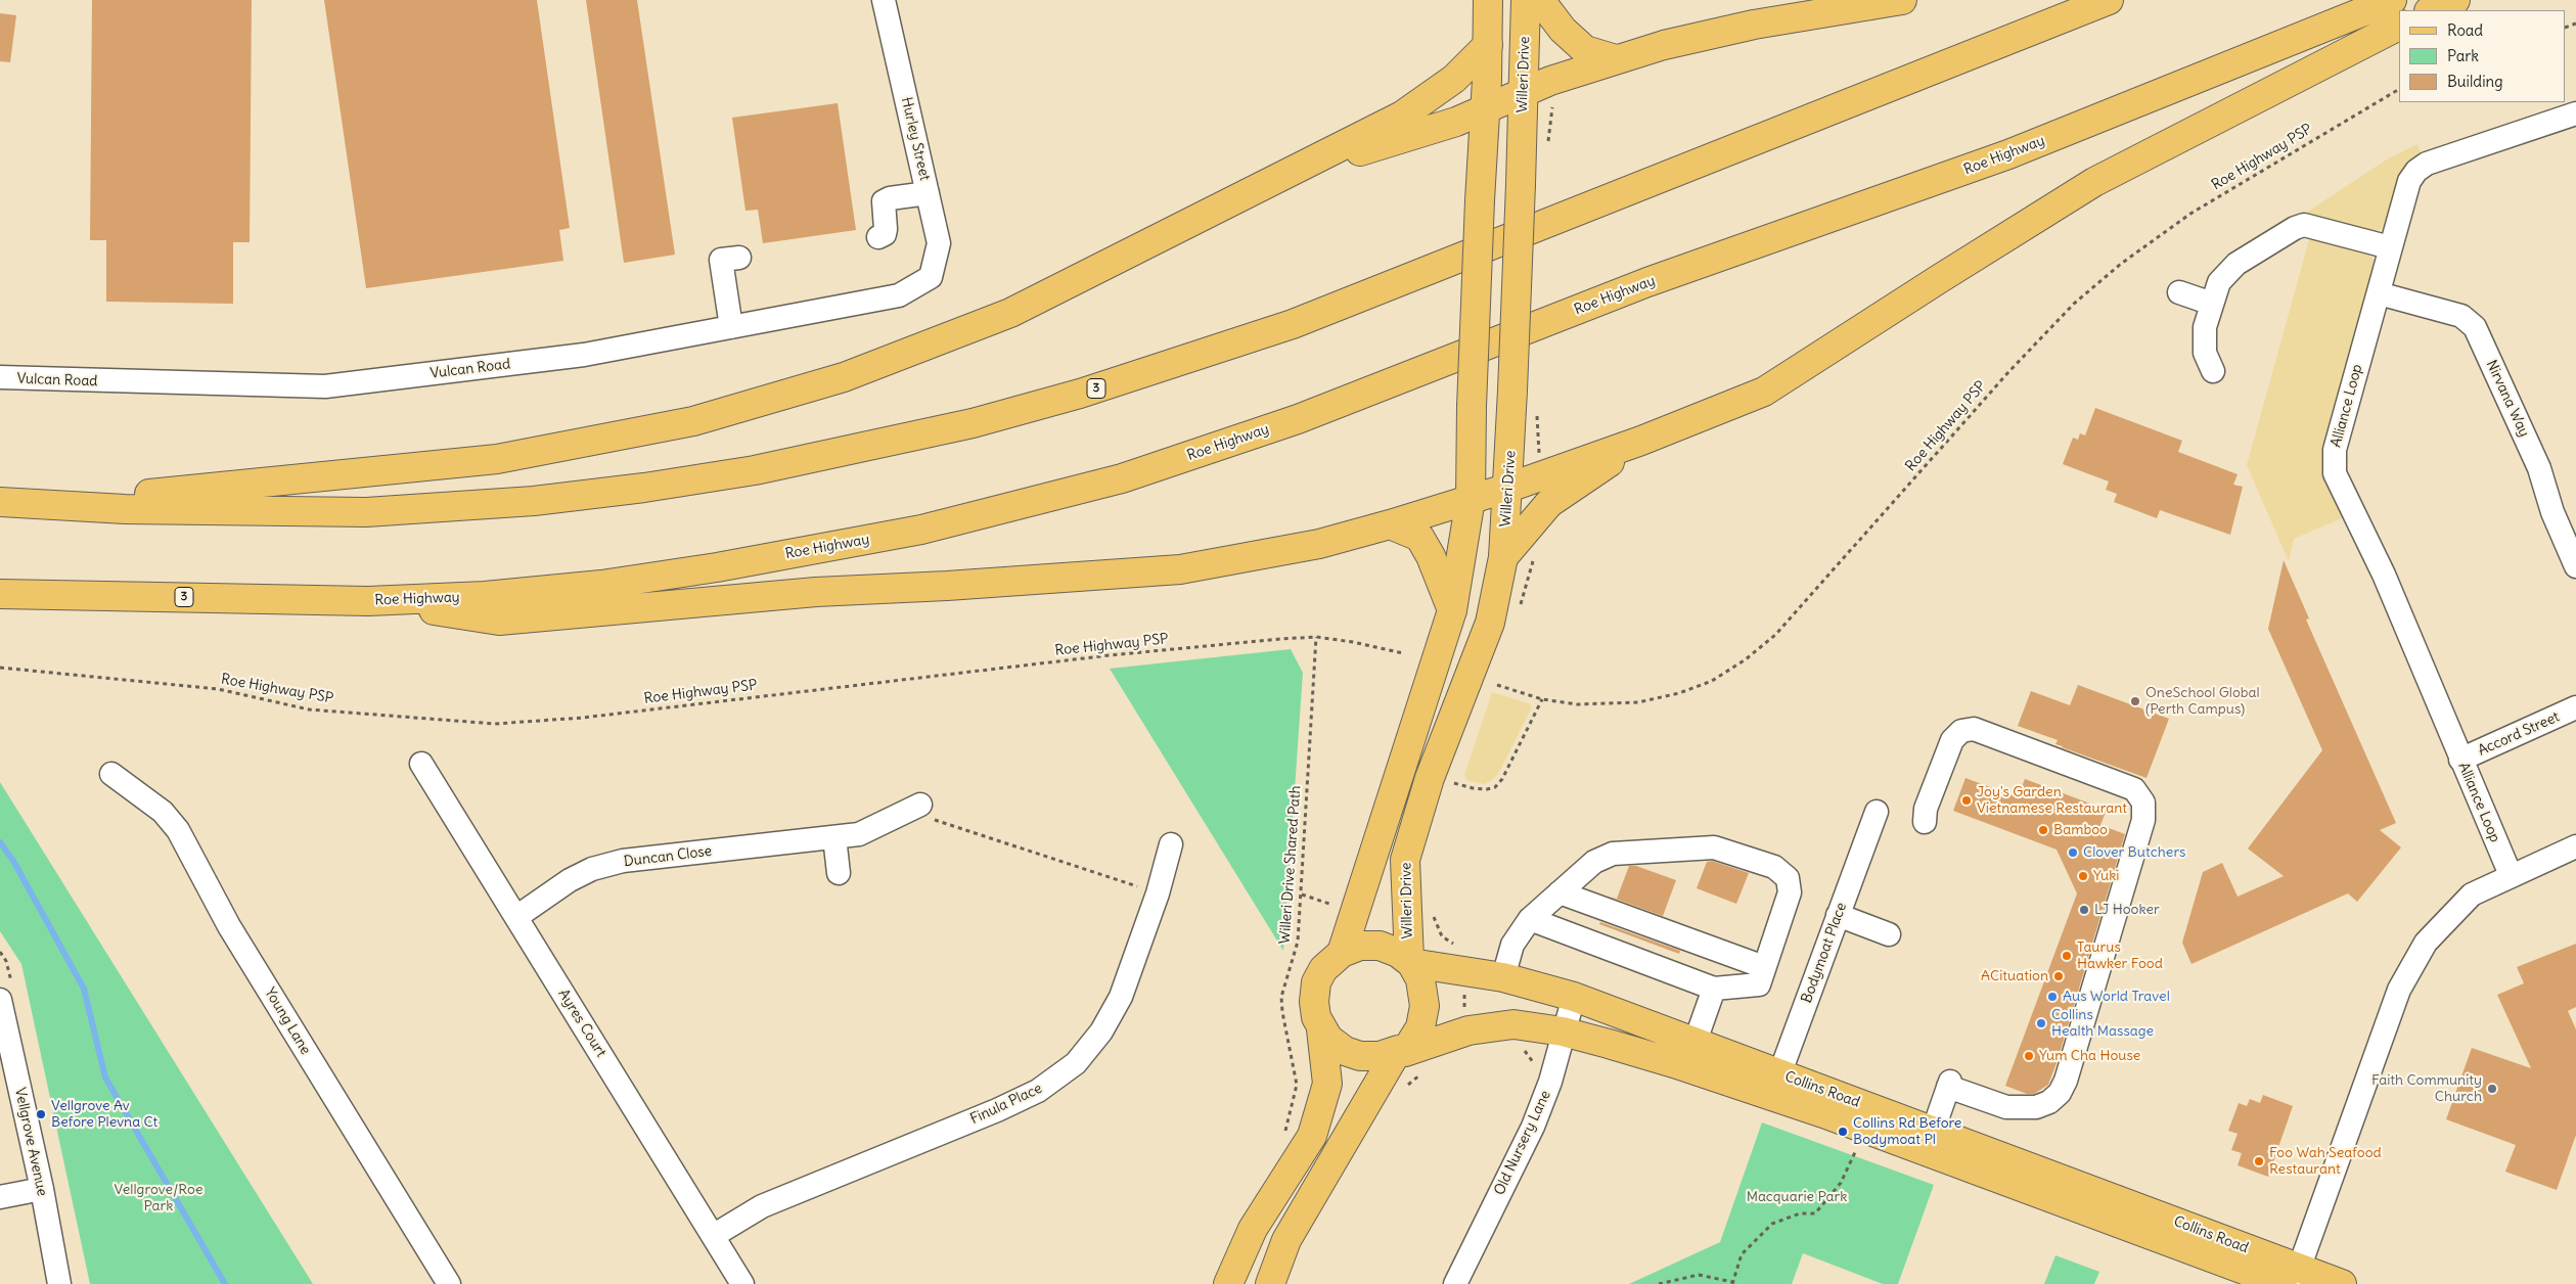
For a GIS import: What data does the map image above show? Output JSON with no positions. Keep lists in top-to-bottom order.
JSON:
{
  "streets": {
    "main road": [
      "Willeri Drive",
      "Roe Highway",
      "3",
      "Collins Road"
    ],
    "street": [
      "Hurley Street",
      "Vulcan Road",
      "Nirvana Way",
      "Alliance Loop",
      "Accord Street",
      "Duncan Close",
      "Bodymoat Place",
      "Young Lane",
      "Ayres Court",
      "Finula Place",
      "Vellgrove Avenue",
      "Old Nursery Lane"
    ],
    "path": ["Roe Highway PSP", "Willeri Drive Shared Path"]
  },
  "crossings": [
    ["Willeri Drive", "Collins Road"],
    ["Hurley Street", "Vulcan Road"],
    ["Roe Highway PSP", "Willeri Drive Shared Path"],
    ["Nirvana Way", "Alliance Loop"],
    ["Alliance Loop", "Accord Street"],
    ["Duncan Close", "Ayres Court"],
    ["Bodymoat Place", "Collins Road"],
    ["Ayres Court", "Finula Place"],
    ["Collins Road", "Old Nursery Lane"]
  ],
  "parks": ["Vellgrove/Roe Park", "Macquarie Park"],
  "places": [
    "OneSchool Global (Perth Campus)",
    "Joy's Garden Vietnamese Restaurant",
    "Bamboo",
    "Clover Butchers",
    "Yuki",
    "LJ Hooker",
    "Taurus Hawker Food",
    "ACituation",
    "Aus World Travel",
    "Collins Health Massage",
    "Yum Cha House",
    "Faith Community Church",
    "Vellgrove Av Before Plevna Ct",
    "Collins Rd Before Bodymoat Pl",
    "Foo Wah Seafood Restaurant"
  ],
  "legend": ["Road", "Park", "Building"]
}
